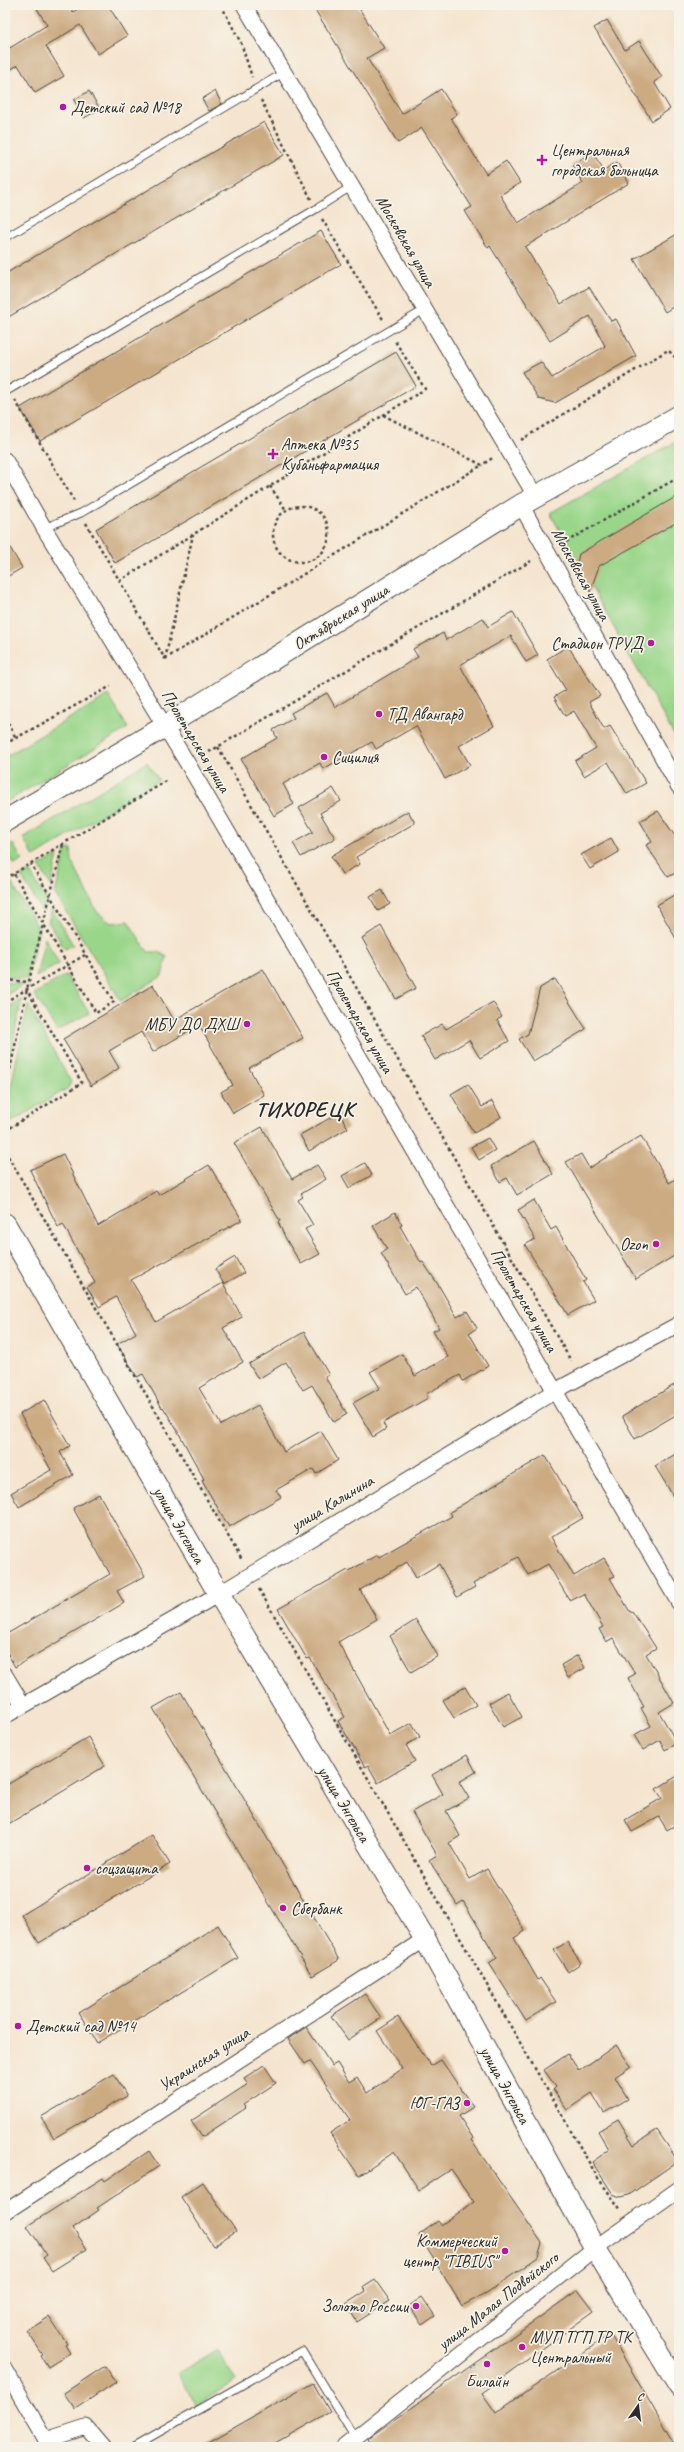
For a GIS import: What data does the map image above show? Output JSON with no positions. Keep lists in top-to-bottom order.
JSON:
{
  "streets": {
    "main road": ["Октябрьская улица", "улица Энгельса"],
    "street": [
      "Московская улица",
      "Пролетарская улица",
      "улица Калинина",
      "Украинская улица",
      "улица Малая Подвойского"
    ]
  },
  "crossings": [
    ["Московская улица", "Октябрьская улица"],
    ["Октябрьская улица", "Пролетарская улица"],
    ["Пролетарская улица", "улица Калинина"],
    ["улица Калинина", "улица Энгельса"],
    ["улица Энгельса", "Украинская улица"],
    ["улица Энгельса", "улица Малая Подвойского"]
  ],
  "districts": ["ТИХОРЕЦК"],
  "places": {
    "other": [
      "Детский сад №18",
      "Стадион ТРУД",
      "ТД Авангард",
      "Сицилия",
      "МБУ ДО ДХШ",
      "Ozon",
      "соцзащита",
      "Сбербанк",
      "Детский сад №14",
      "ЮГ-ГАЗ",
      "Коммерческий центр \"TIBIUS\"",
      "Золото России",
      "МУП ТГП ТР ТК Центральный",
      "Билайн"
    ],
    "health": ["Центральная городская больница", "Аптека №35 Кубаньфармация"]
  },
  "north": "top"
}
